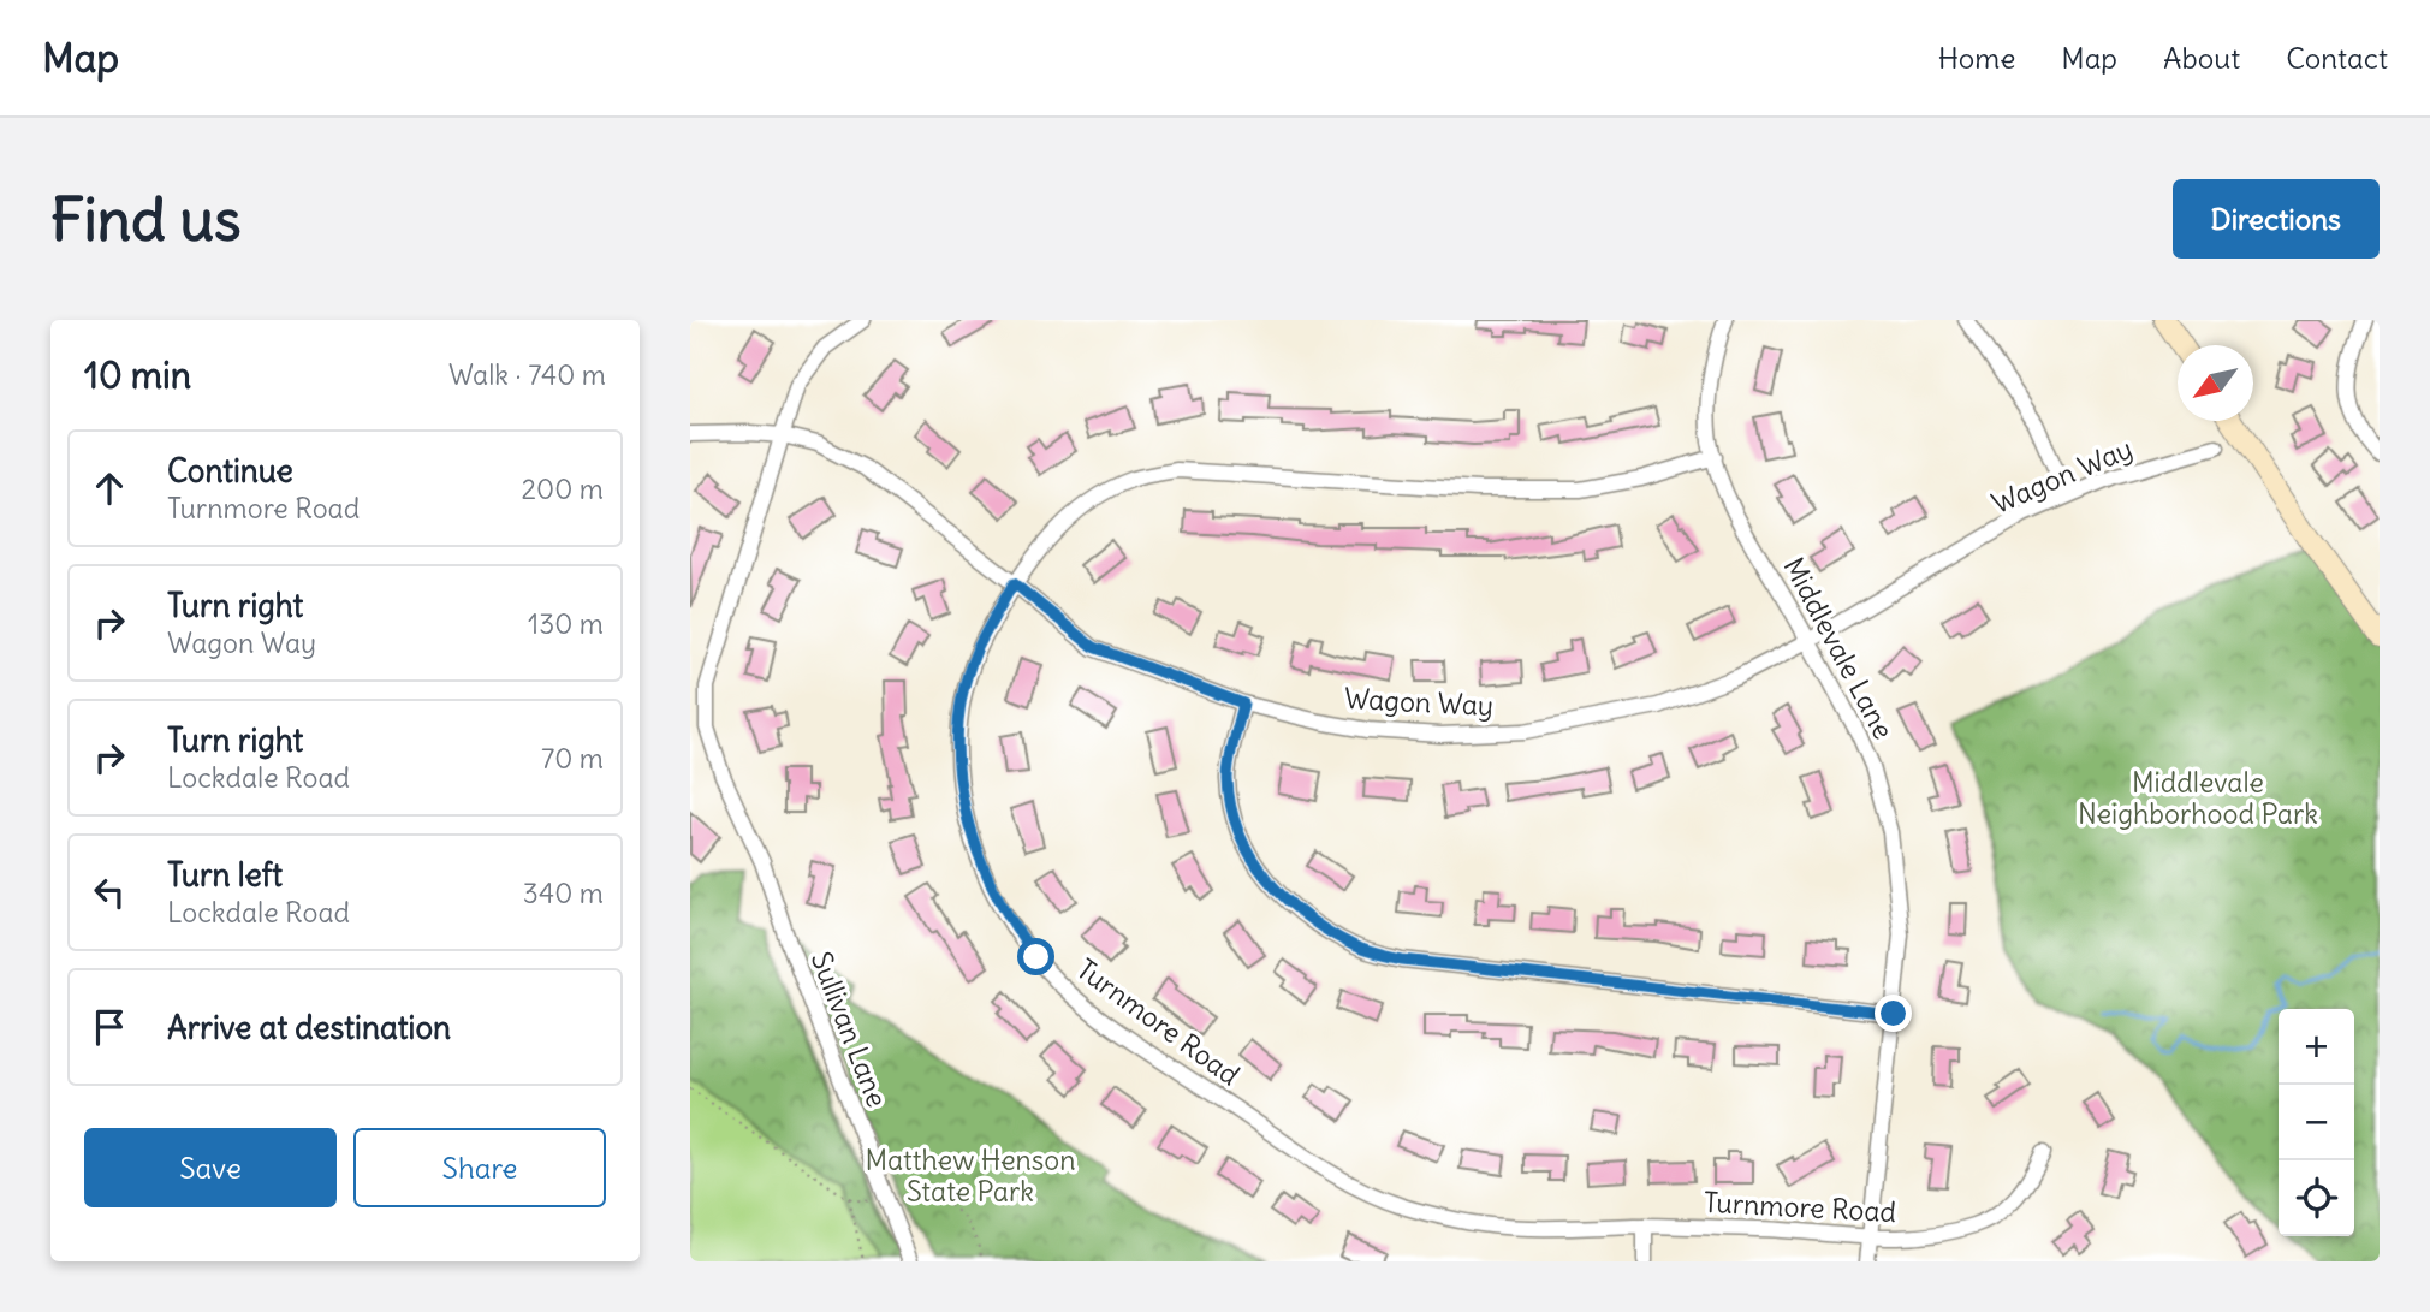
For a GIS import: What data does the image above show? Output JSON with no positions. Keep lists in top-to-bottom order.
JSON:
{
  "streets": {
    "street": [
      "Wagon Way",
      "Middlevale Lane",
      "Turnmore Road",
      "Sullivan Lane"
    ]
  },
  "crossings": [
    ["Wagon Way", "Middlevale Lane"],
    ["Wagon Way", "Turnmore Road"],
    ["Wagon Way", "Sullivan Lane"],
    ["Middlevale Lane", "Turnmore Road"]
  ],
  "parks": ["Middlevale Neighborhood Park", "Matthew Henson State Park"],
  "north": "bottom left",
  "page": {
    "header": "Map",
    "nav": [
      "Home",
      "Map",
      "About",
      "Contact"
    ],
    "buttons": [
      "Directions",
      ["Save", "Share"]
    ],
    "title": "Find us",
    "heading": ["10 min", "Walk · 740 m"],
    "list": [
      ["Continue", "Turnmore Road", "200 m"],
      ["Turn right", "Wagon Way", "130 m"],
      ["Turn right", "Lockdale Road", "70 m"],
      ["Turn left", "Lockdale Road", "340 m"],
      "Arrive at destination"
    ],
    "map_buttons": ["+", "−"]
  }
}
